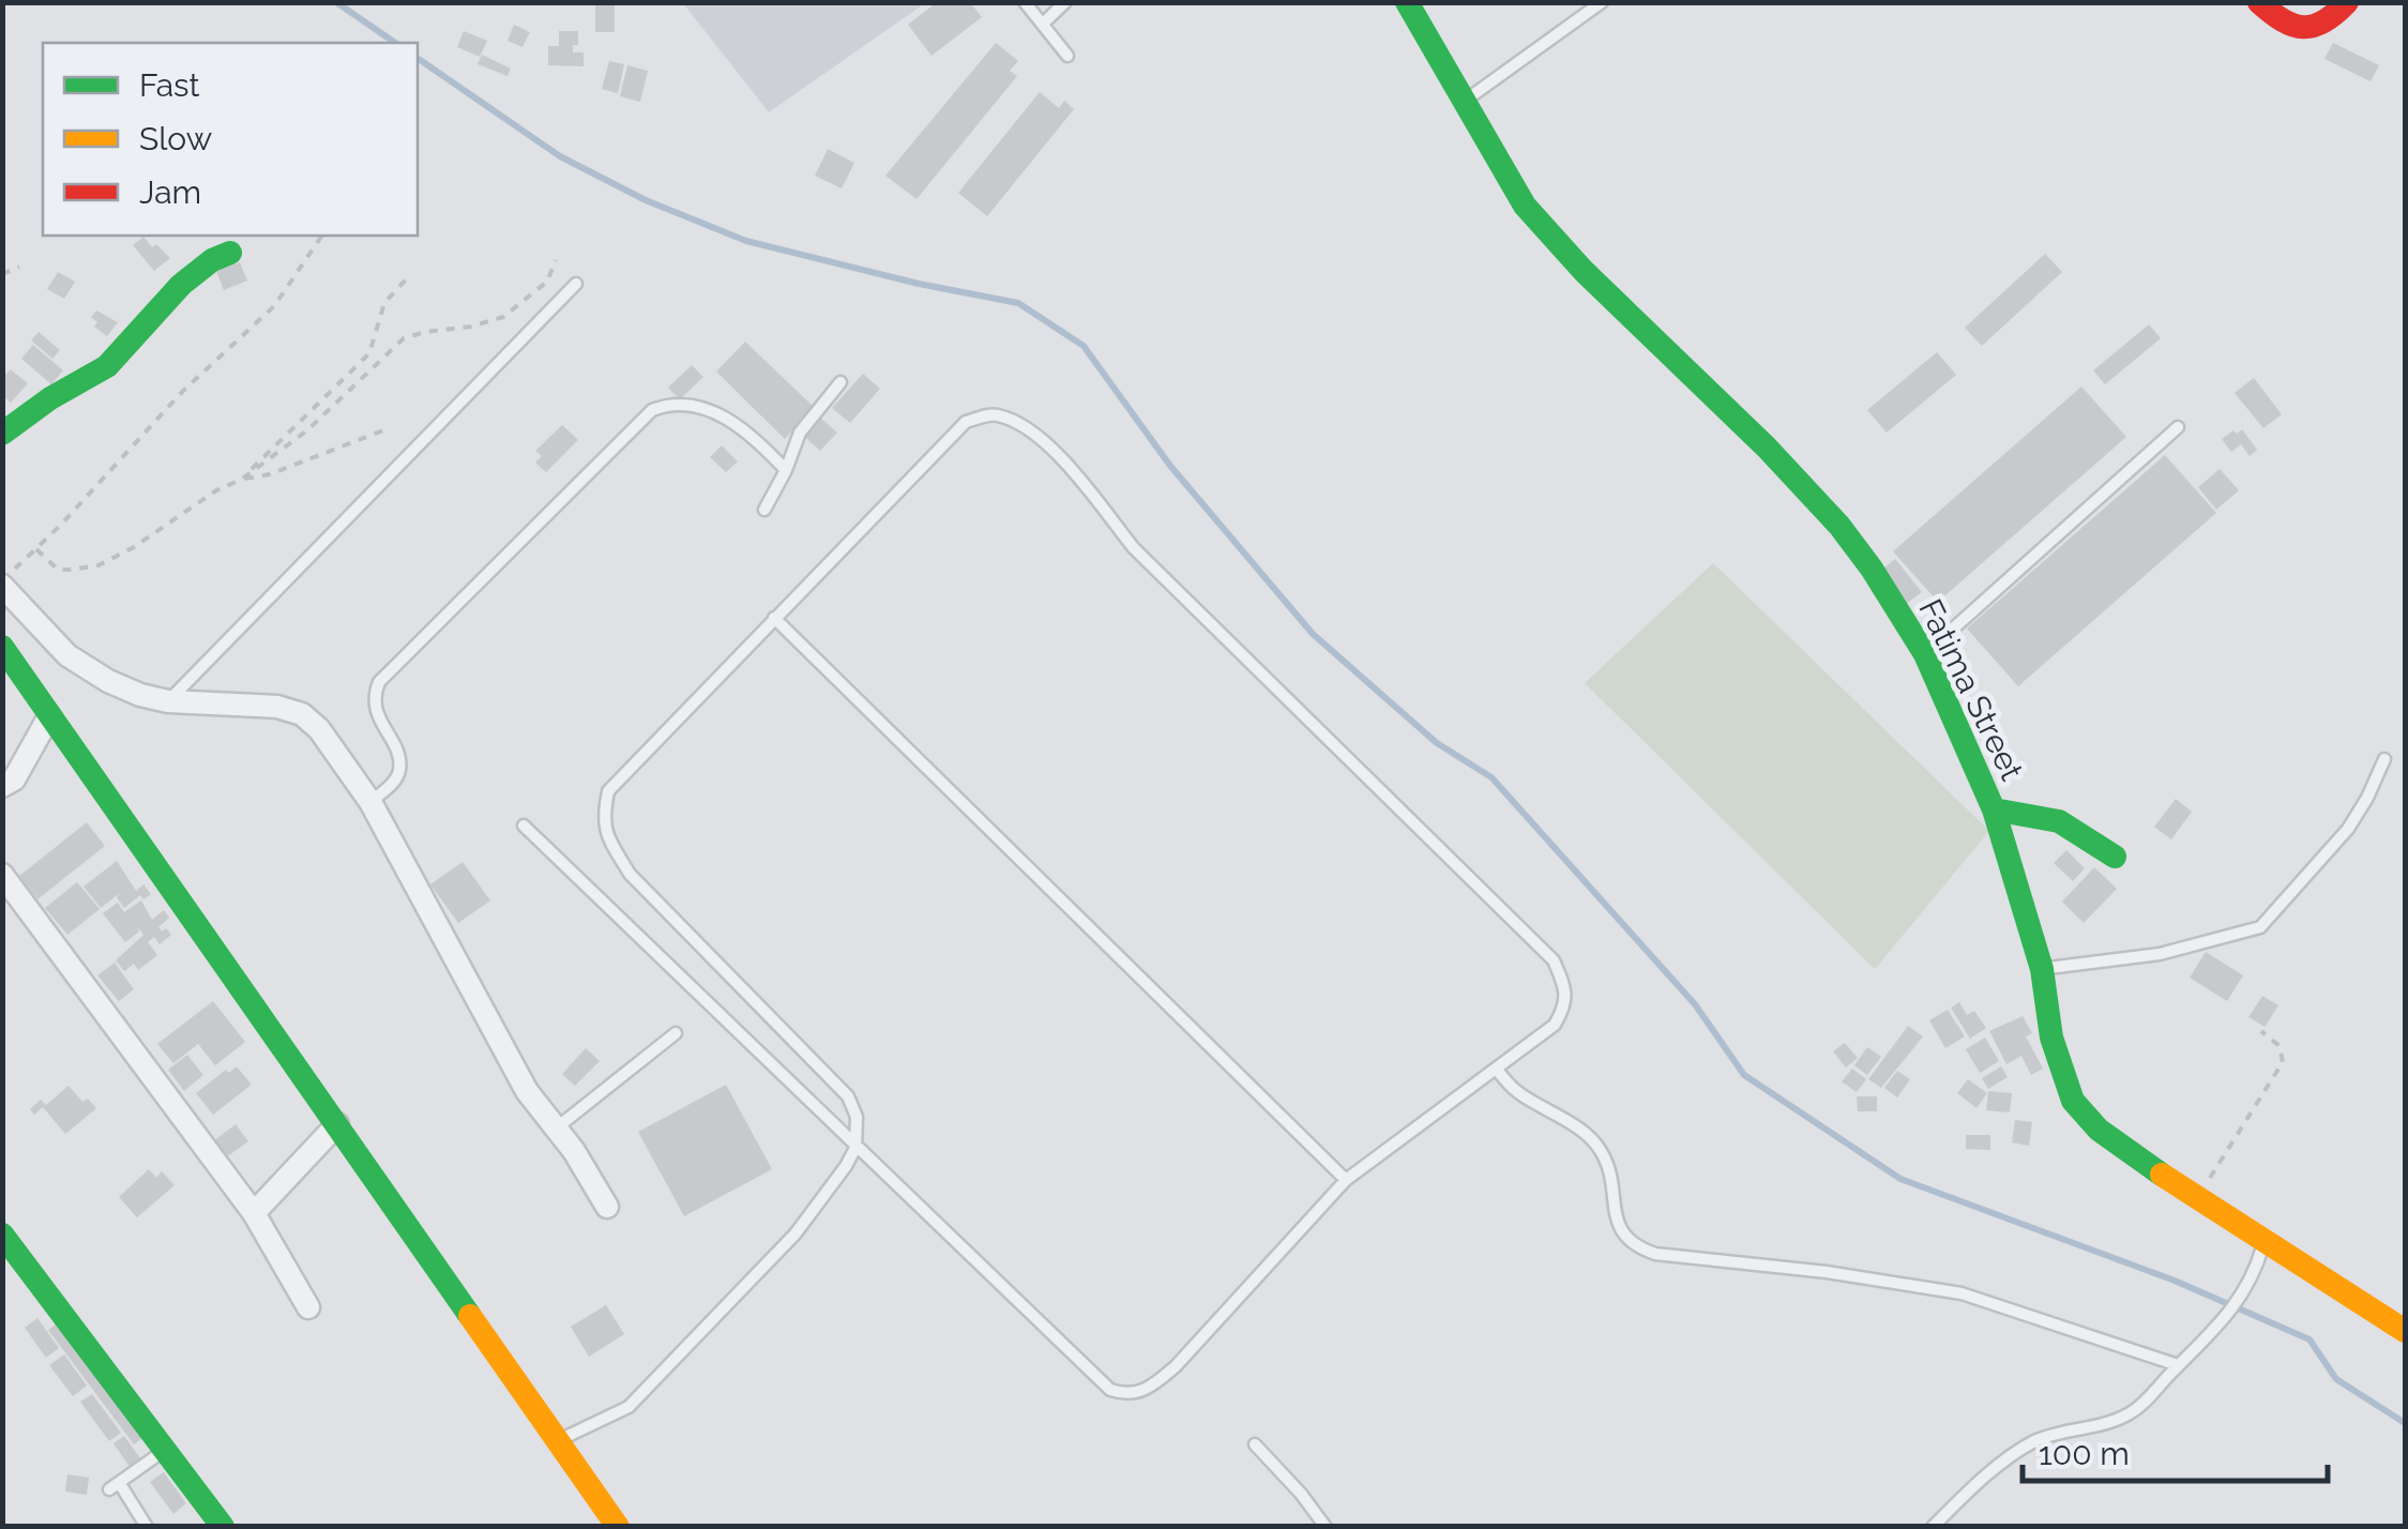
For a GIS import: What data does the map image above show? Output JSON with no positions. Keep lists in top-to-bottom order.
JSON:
{
  "streets": {
    "street": ["Fatima Street"]
  },
  "legend": ["Fast", "Slow", "Jam"],
  "scale_bar": "100 m"
}
